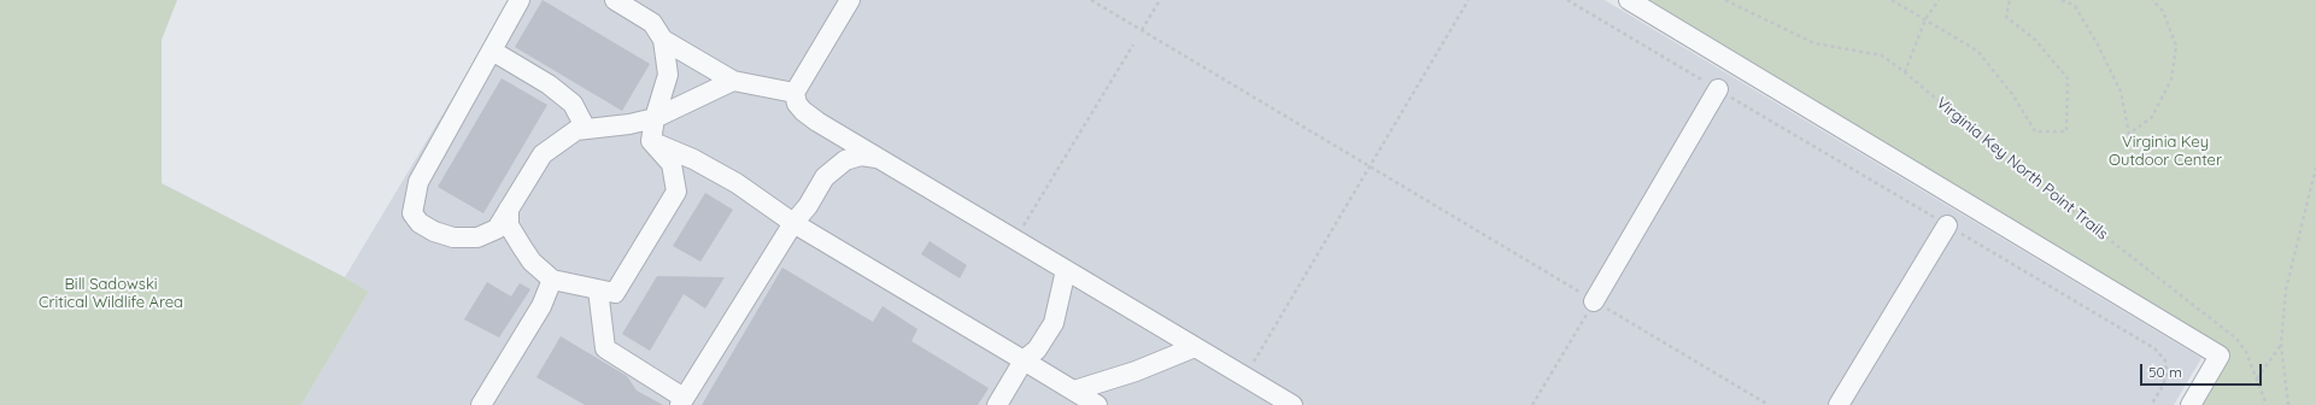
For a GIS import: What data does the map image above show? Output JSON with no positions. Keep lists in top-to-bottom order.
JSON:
{
  "streets": {
    "path": ["Virginia Key North Point Trails"]
  },
  "parks": ["Virginia Key Outdoor Center", "Bill Sadowski Critical Wildlife Area"],
  "scale_bar": "50 m"
}
